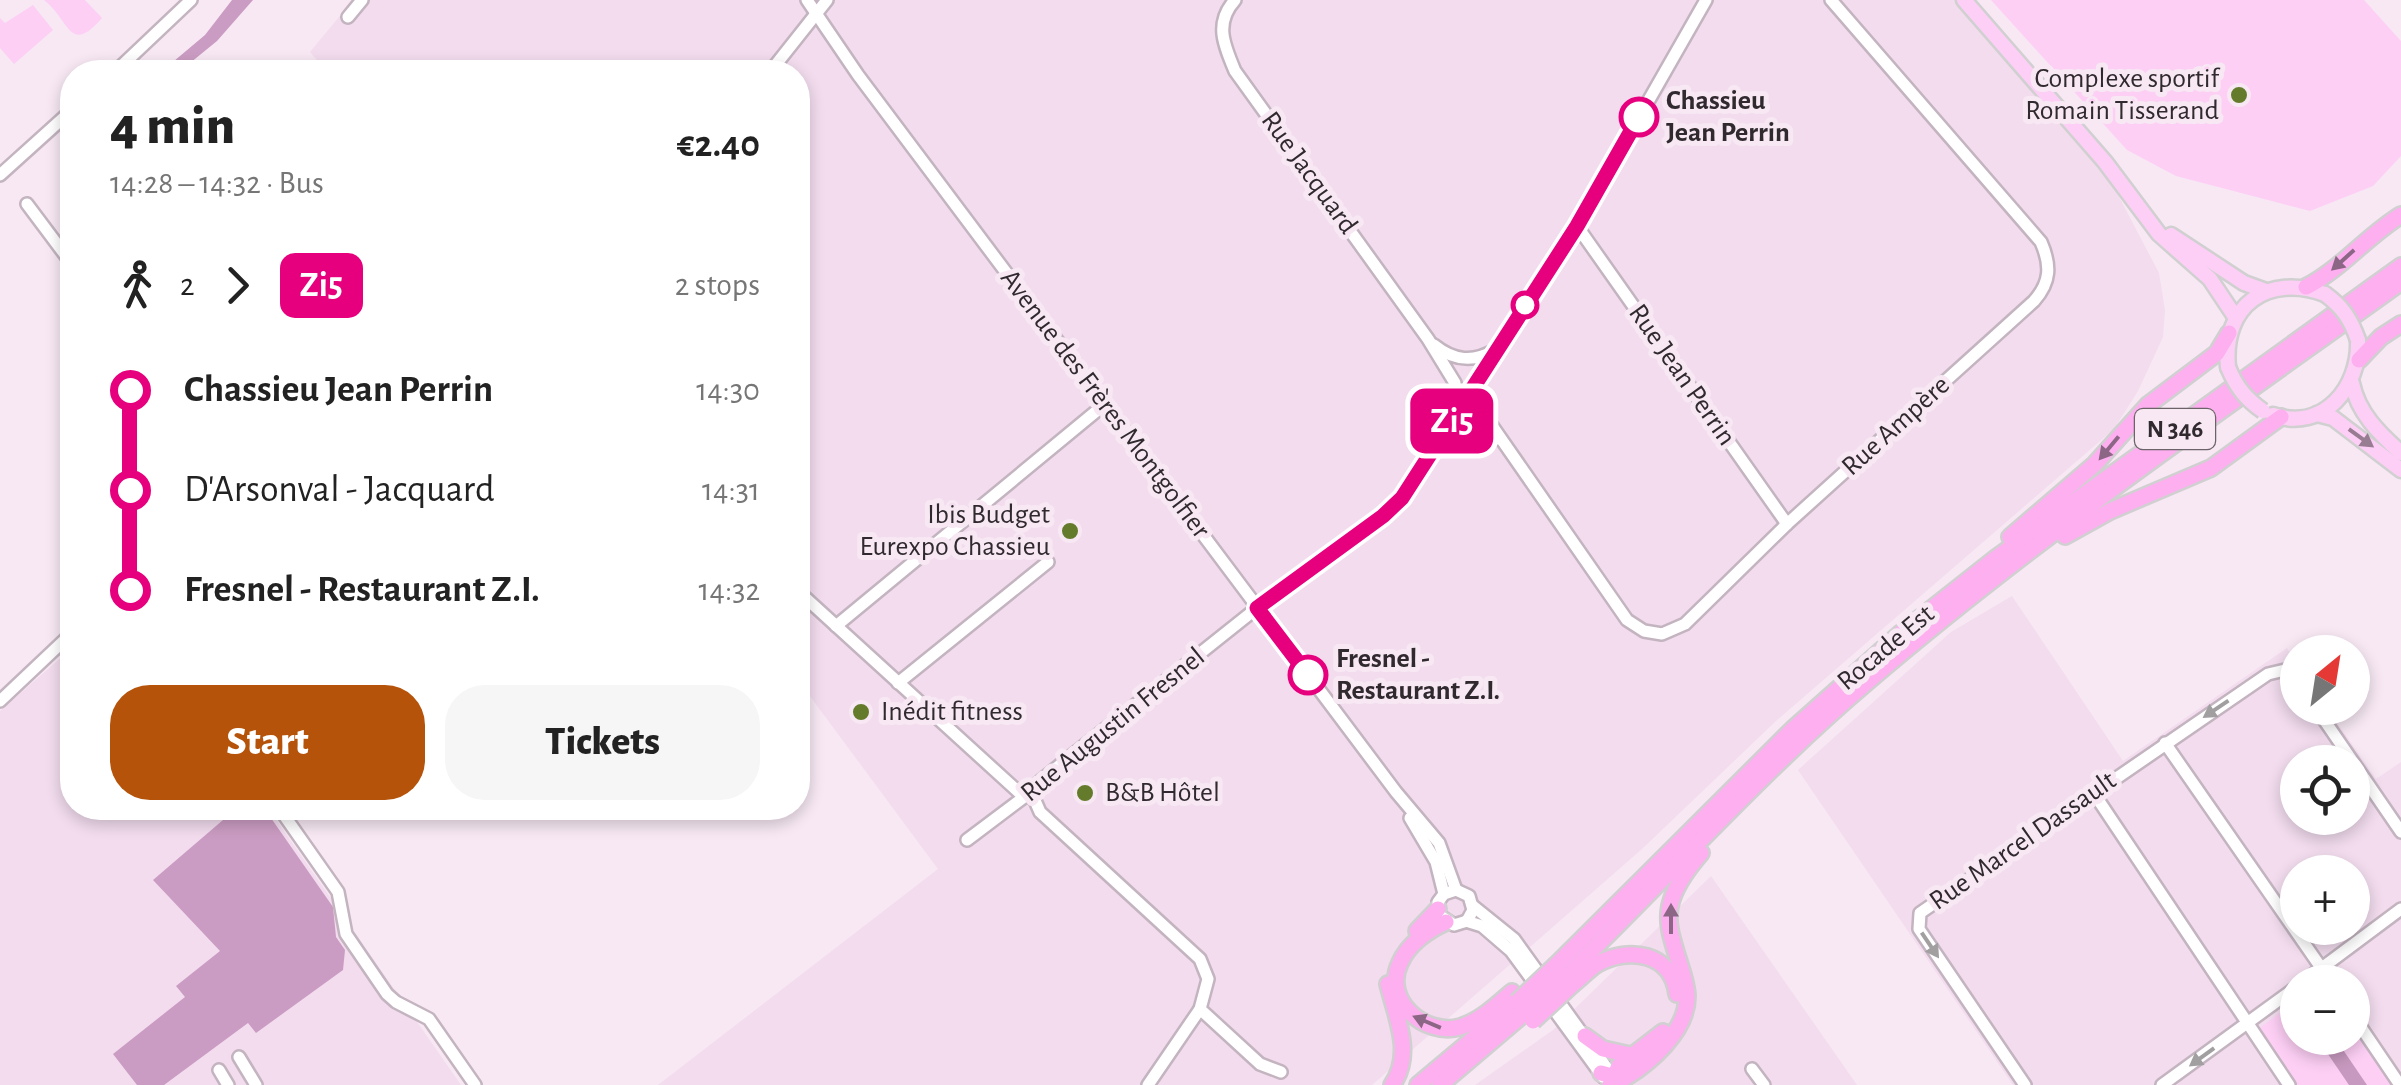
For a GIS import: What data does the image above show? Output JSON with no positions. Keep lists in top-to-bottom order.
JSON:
{
  "streets": {
    "highway": ["N 346", "Rocade Est"],
    "street": [
      "Rue Jacquard",
      "Rue Jean Perrin",
      "Avenue des Frères Montgolfier",
      "Rue Ampère",
      "Rue Augustin Fresnel",
      "Rue Marcel Dassault"
    ]
  },
  "crossings": [
    ["Rue Jacquard", "Rue Augustin Fresnel"],
    ["Rue Jean Perrin", "Rue Ampère"],
    ["Rue Jean Perrin", "Rue Augustin Fresnel"],
    ["Avenue des Frères Montgolfier", "Rue Augustin Fresnel"],
    ["Rue Ampère", "Rue Augustin Fresnel"]
  ],
  "places": [
    "Complexe sportif Romain Tisserand",
    "Chassieu Jean Perrin",
    "Ibis Budget Eurexpo Chassieu",
    "Fresnel - Restaurant Z.I.",
    "Inédit fitness",
    "B&B Hôtel"
  ],
  "lines": ["bus line Zi5"],
  "north": "top right",
  "page": {
    "on_map": "Zi5",
    "heading": ["4 min", "14:28 – 14:32 · Bus", "€2.40"],
    "legs": ["2", "Zi5", "2 stops"],
    "list": [
      {
        "name": "Chassieu Jean Perrin",
        "value": "14:30"
      },
      {
        "name": "D'Arsonval - Jacquard",
        "value": "14:31"
      },
      {
        "name": "Fresnel - Restaurant Z.I.",
        "value": "14:32"
      }
    ],
    "map_buttons": ["+", "−"],
    "buttons": ["Start", "Tickets"]
  }
}
